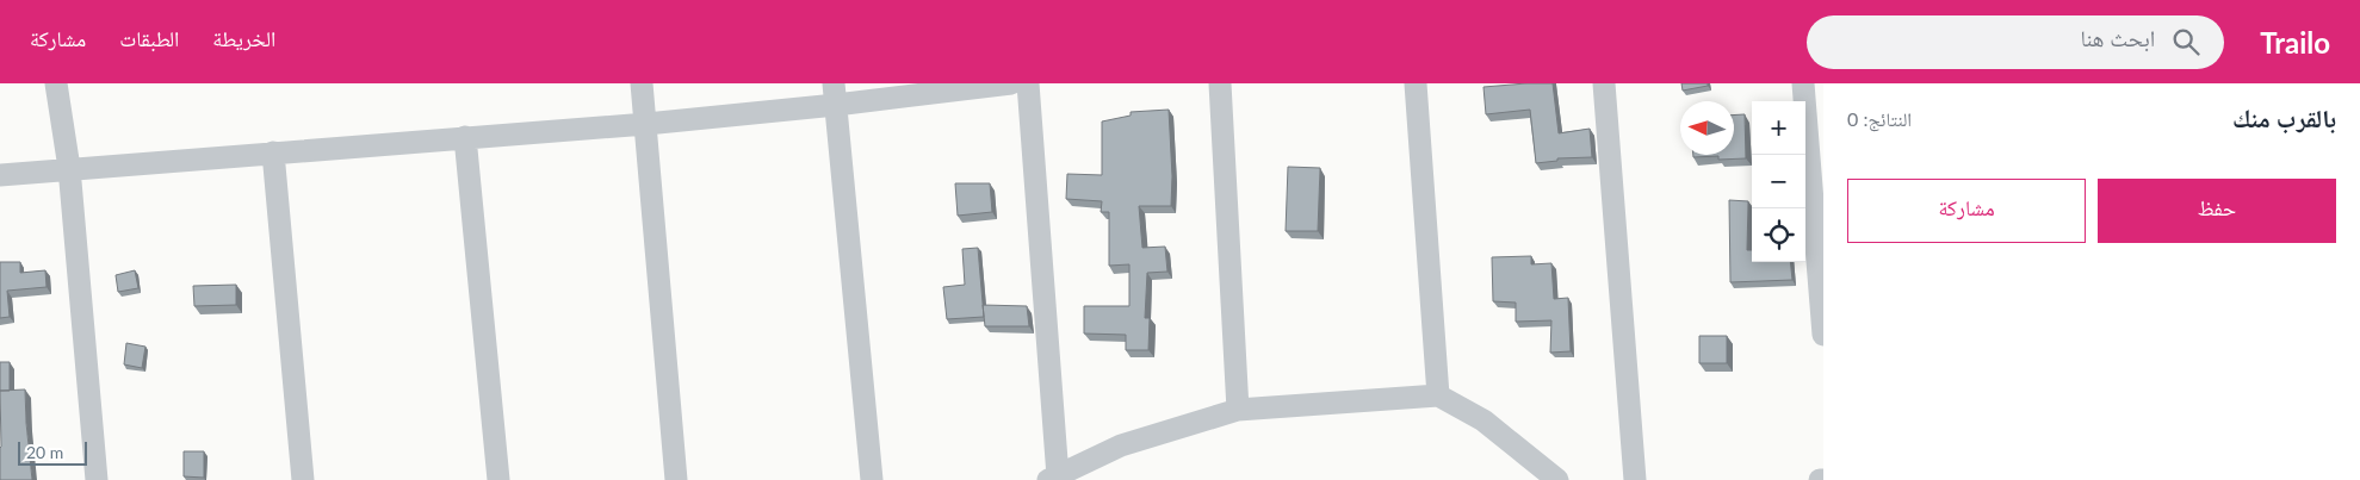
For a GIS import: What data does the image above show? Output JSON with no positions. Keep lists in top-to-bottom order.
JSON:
{
  "scale_bar": "20 m",
  "north": "left",
  "page": {
    "header": "Trailo",
    "search": "ابحث هنا",
    "nav": ["الخريطة", "الطبقات", "مشاركة"],
    "heading": ["بالقرب منك", "النتائج: 0"],
    "map_buttons": ["+", "−"],
    "buttons": ["حفظ", "مشاركة"],
    "scale": "20 m"
  }
}
